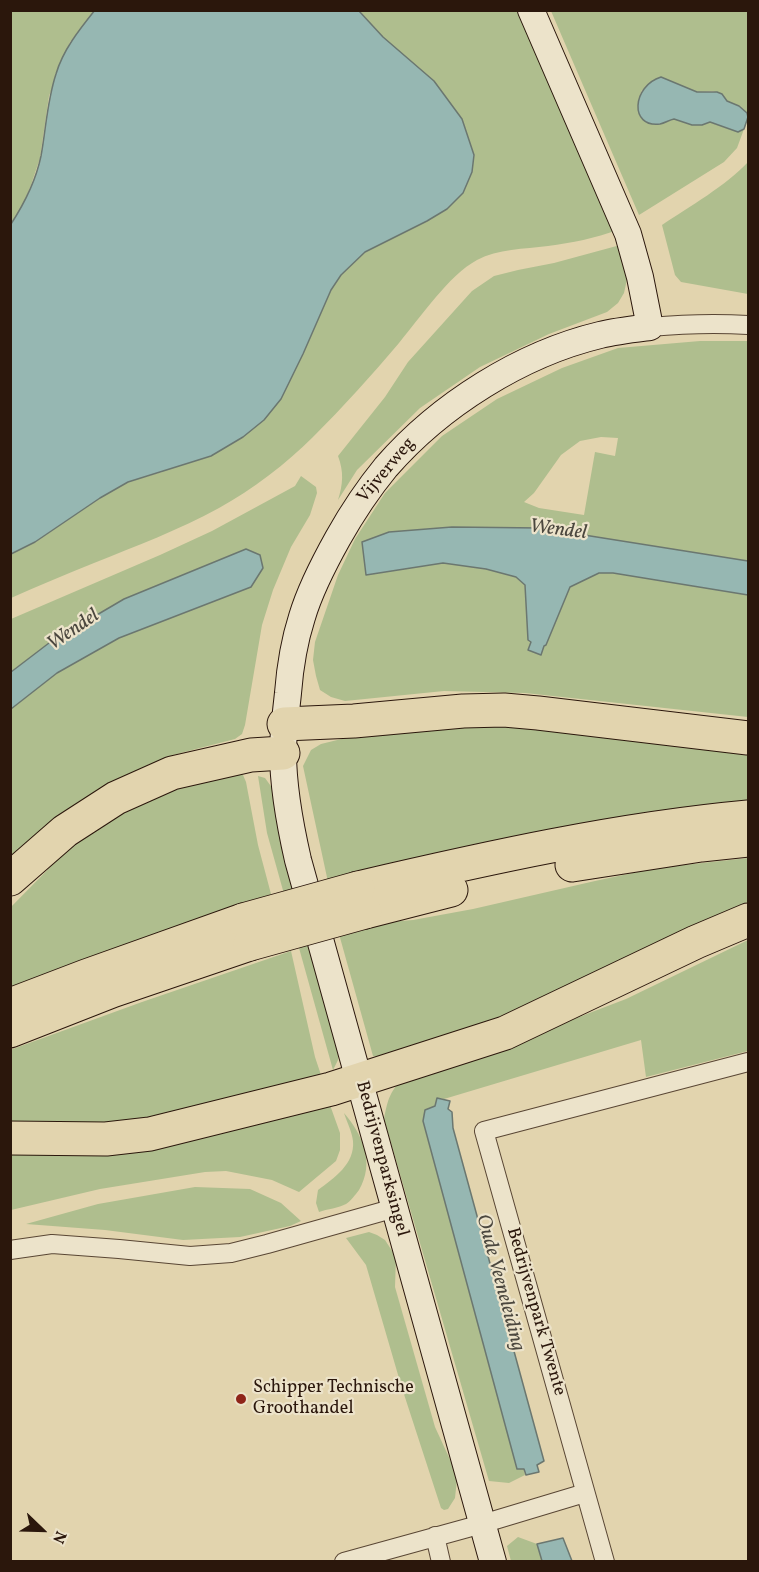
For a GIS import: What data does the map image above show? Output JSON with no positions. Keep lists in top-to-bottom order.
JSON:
{
  "streets": {
    "main road": ["Vijverweg", "Bedrijvenparksingel"],
    "street": ["Bedrijvenpark Twente"]
  },
  "crossings": [
    ["Vijverweg", "Bedrijvenparksingel"]
  ],
  "water": ["Wendel", "Oude Veeneleiding"],
  "places": ["Schipper Technische Groothandel"],
  "north": "bottom right"
}
